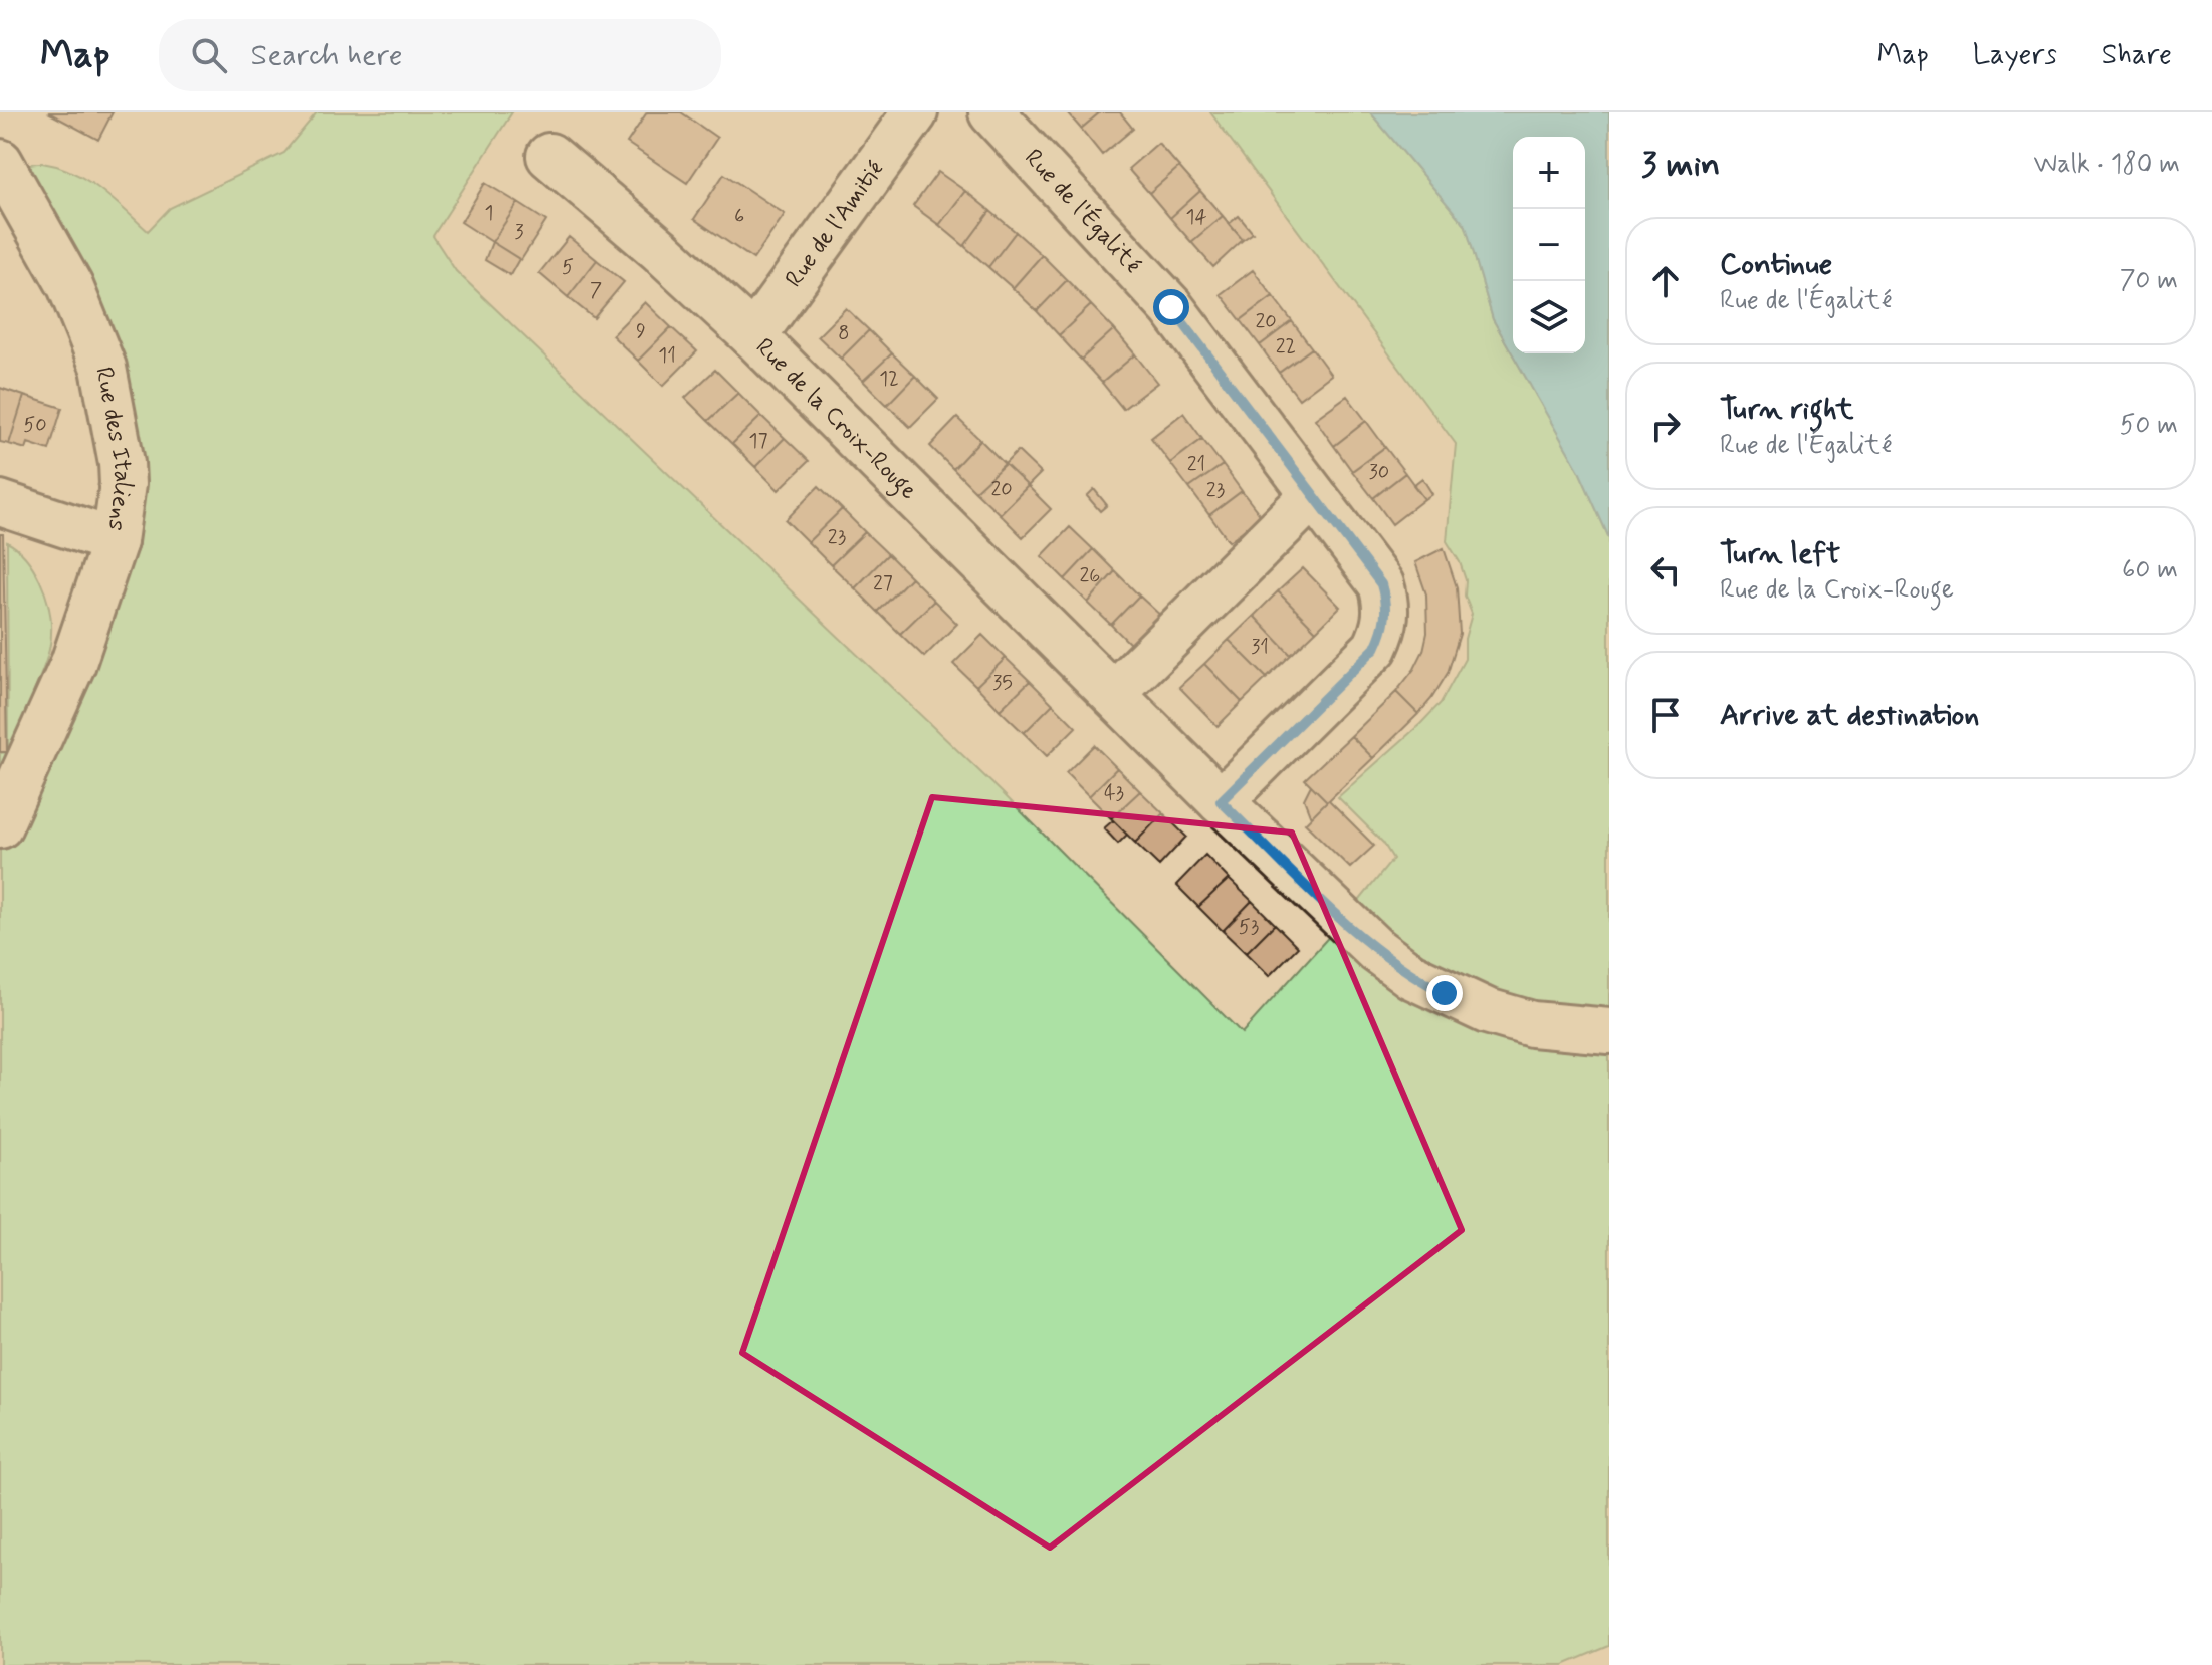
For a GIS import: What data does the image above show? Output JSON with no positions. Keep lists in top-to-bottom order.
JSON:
{
  "streets": {
    "street": [
      "Rue de l'Égalité",
      "Rue de l'Amitié",
      "Rue de la Croix-Rouge",
      "Rue des Italiens"
    ]
  },
  "crossings": [
    ["Rue de l'Égalité", "Rue de la Croix-Rouge"],
    ["Rue de l'Amitié", "Rue de la Croix-Rouge"]
  ],
  "house_numbers": [
    "1",
    "6",
    "14",
    "3",
    "5",
    "7",
    "20",
    "9",
    "8",
    "22",
    "11",
    "12",
    "50",
    "17",
    "21",
    "30",
    "20",
    "23",
    "23",
    "26",
    "27",
    "31",
    "35",
    "43",
    "53"
  ],
  "page": {
    "header": "Map",
    "search": "Search here",
    "nav": ["Map", "Layers", "Share"],
    "heading": ["3 min", "Walk · 180 m"],
    "map_buttons": ["+", "−"],
    "list": [
      ["Continue", "Rue de l'Égalité", "70 m"],
      ["Turn right", "Rue de l'Égalité", "50 m"],
      ["Turn left", "Rue de la Croix-Rouge", "60 m"],
      "Arrive at destination"
    ]
  }
}
